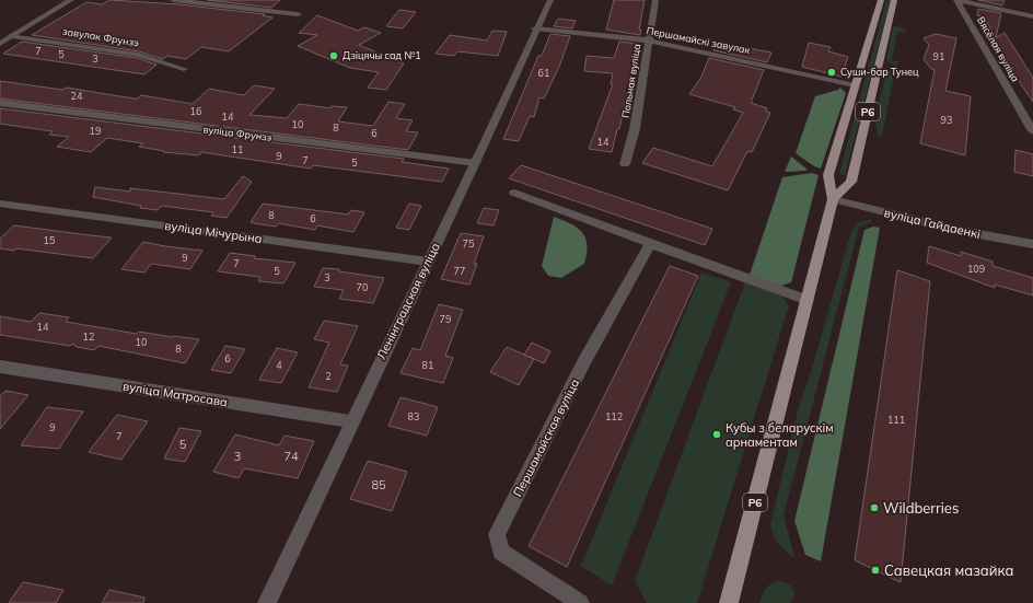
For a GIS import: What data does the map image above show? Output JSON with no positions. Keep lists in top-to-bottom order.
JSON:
{
  "streets": {
    "main road": ["Р6"],
    "street": [
      "завулак Фрунзэ",
      "Першамайскі завулак",
      "Вясёлая вуліца",
      "Польная вуліца",
      "вуліца Фрунзэ",
      "вуліца Гайдаенкі",
      "вуліца Мічурына",
      "Ленінградская вуліца",
      "вуліца Матросава",
      "Першамайская вуліца"
    ]
  },
  "crossings": [
    ["Першамайскі завулак", "Польная вуліца"],
    ["Першамайскі завулак", "Р6"],
    ["Першамайскі завулак", "Ленінградская вуліца"],
    ["Р6", "вуліца Гайдаенкі"],
    ["вуліца Фрунзэ", "Ленінградская вуліца"],
    ["вуліца Мічурына", "Ленінградская вуліца"],
    ["Ленінградская вуліца", "вуліца Матросава"]
  ],
  "places": [
    "Дзіцячы сад №1",
    "Суши-бар Тунец",
    "Кубы з беларускім арнаментам",
    "Wildberries",
    "Савецкая мазайка"
  ],
  "house_numbers": [
    "7",
    "5",
    "91",
    "3",
    "61",
    "24",
    "16",
    "14",
    "93",
    "10",
    "8",
    "19",
    "6",
    "14",
    "11",
    "9",
    "7",
    "5",
    "8",
    "6",
    "15",
    "75",
    "9",
    "7",
    "109",
    "5",
    "77",
    "3",
    "70",
    "79",
    "14",
    "12",
    "10",
    "8",
    "6",
    "4",
    "81",
    "2",
    "83",
    "112",
    "111",
    "9",
    "7",
    "5",
    "3",
    "74",
    "85"
  ]
}
